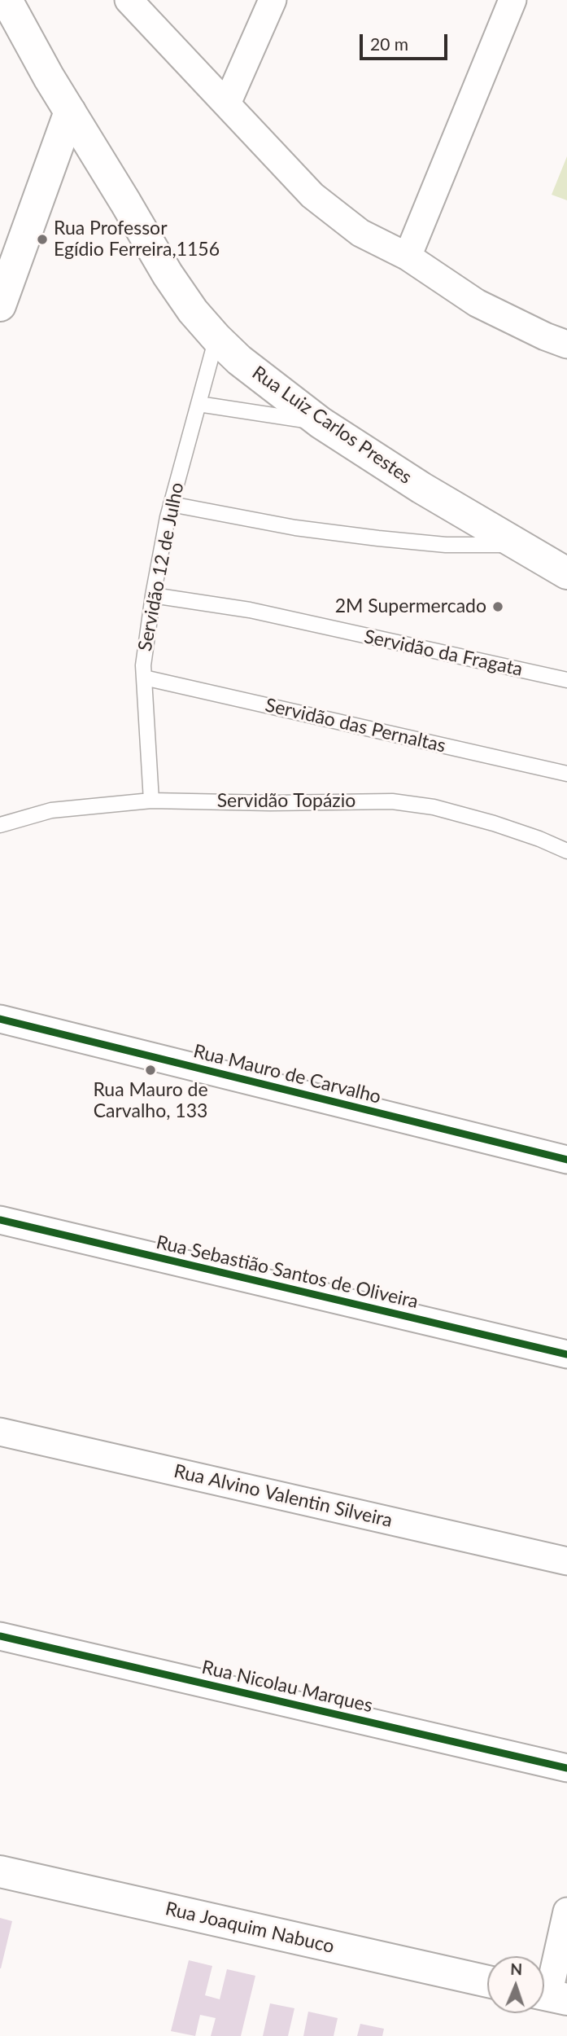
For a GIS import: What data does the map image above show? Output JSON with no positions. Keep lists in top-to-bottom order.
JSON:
{
  "streets": {
    "main road": ["Rua Luiz Carlos Prestes", "Rua Joaquim Nabuco"],
    "street": [
      "Rua Mauro de Carvalho",
      "Rua Sebastião Santos de Oliveira",
      "Rua Alvino Valentin Silveira",
      "Rua Nicolau Marques"
    ],
    "lane": [
      "Servidão 12 de Julho",
      "Servidão da Fragata",
      "Servidão das Pernaltas",
      "Servidão Topázio"
    ]
  },
  "crossings": [
    ["Rua Luiz Carlos Prestes", "Servidão 12 de Julho"],
    ["Servidão 12 de Julho", "Servidão da Fragata"],
    ["Servidão 12 de Julho", "Servidão das Pernaltas"],
    ["Servidão 12 de Julho", "Servidão Topázio"]
  ],
  "places": ["Rua Professor Egídio Ferreira,1156", "2M Supermercado", "Rua Mauro de Carvalho, 133"],
  "scale_bar": "20 m",
  "north": "top"
}
